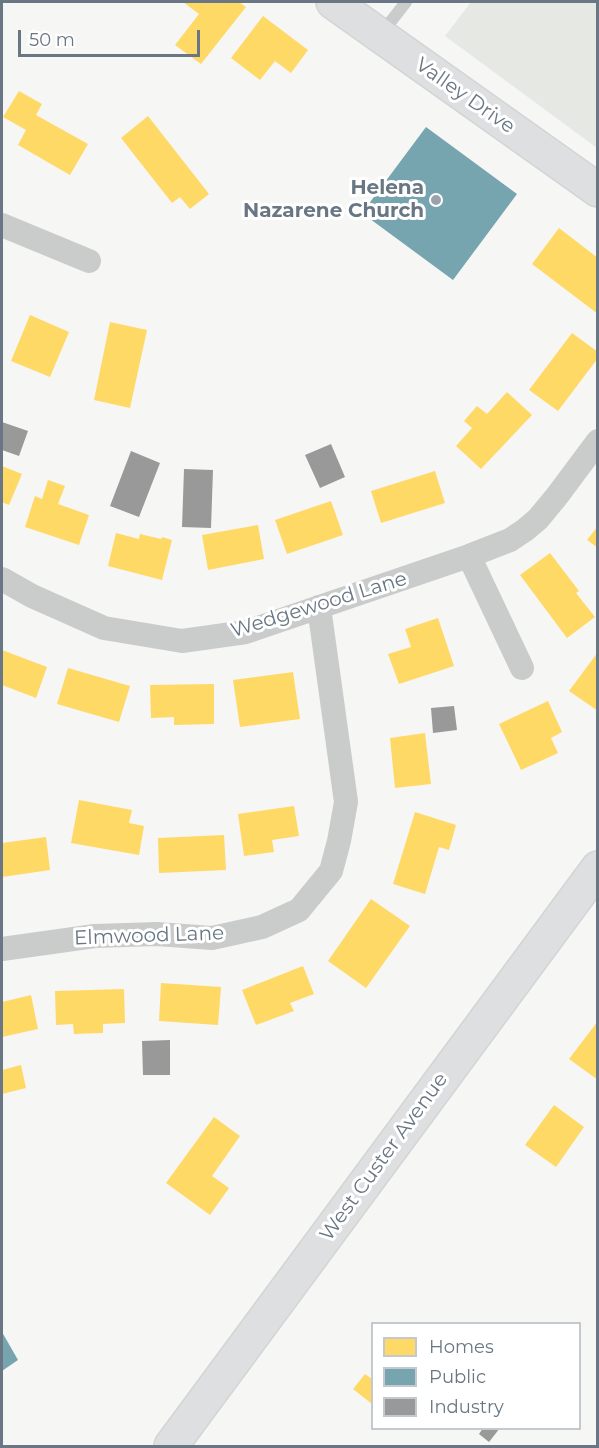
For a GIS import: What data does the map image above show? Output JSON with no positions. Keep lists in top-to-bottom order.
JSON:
{
  "streets": {
    "main road": ["Valley Drive", "West Custer Avenue"],
    "street": ["Wedgewood Lane", "Elmwood Lane"]
  },
  "crossings": [
    ["Wedgewood Lane", "Elmwood Lane"]
  ],
  "places": ["Helena Nazarene Church"],
  "legend": ["Homes", "Public", "Industry"],
  "scale_bar": "50 m"
}
